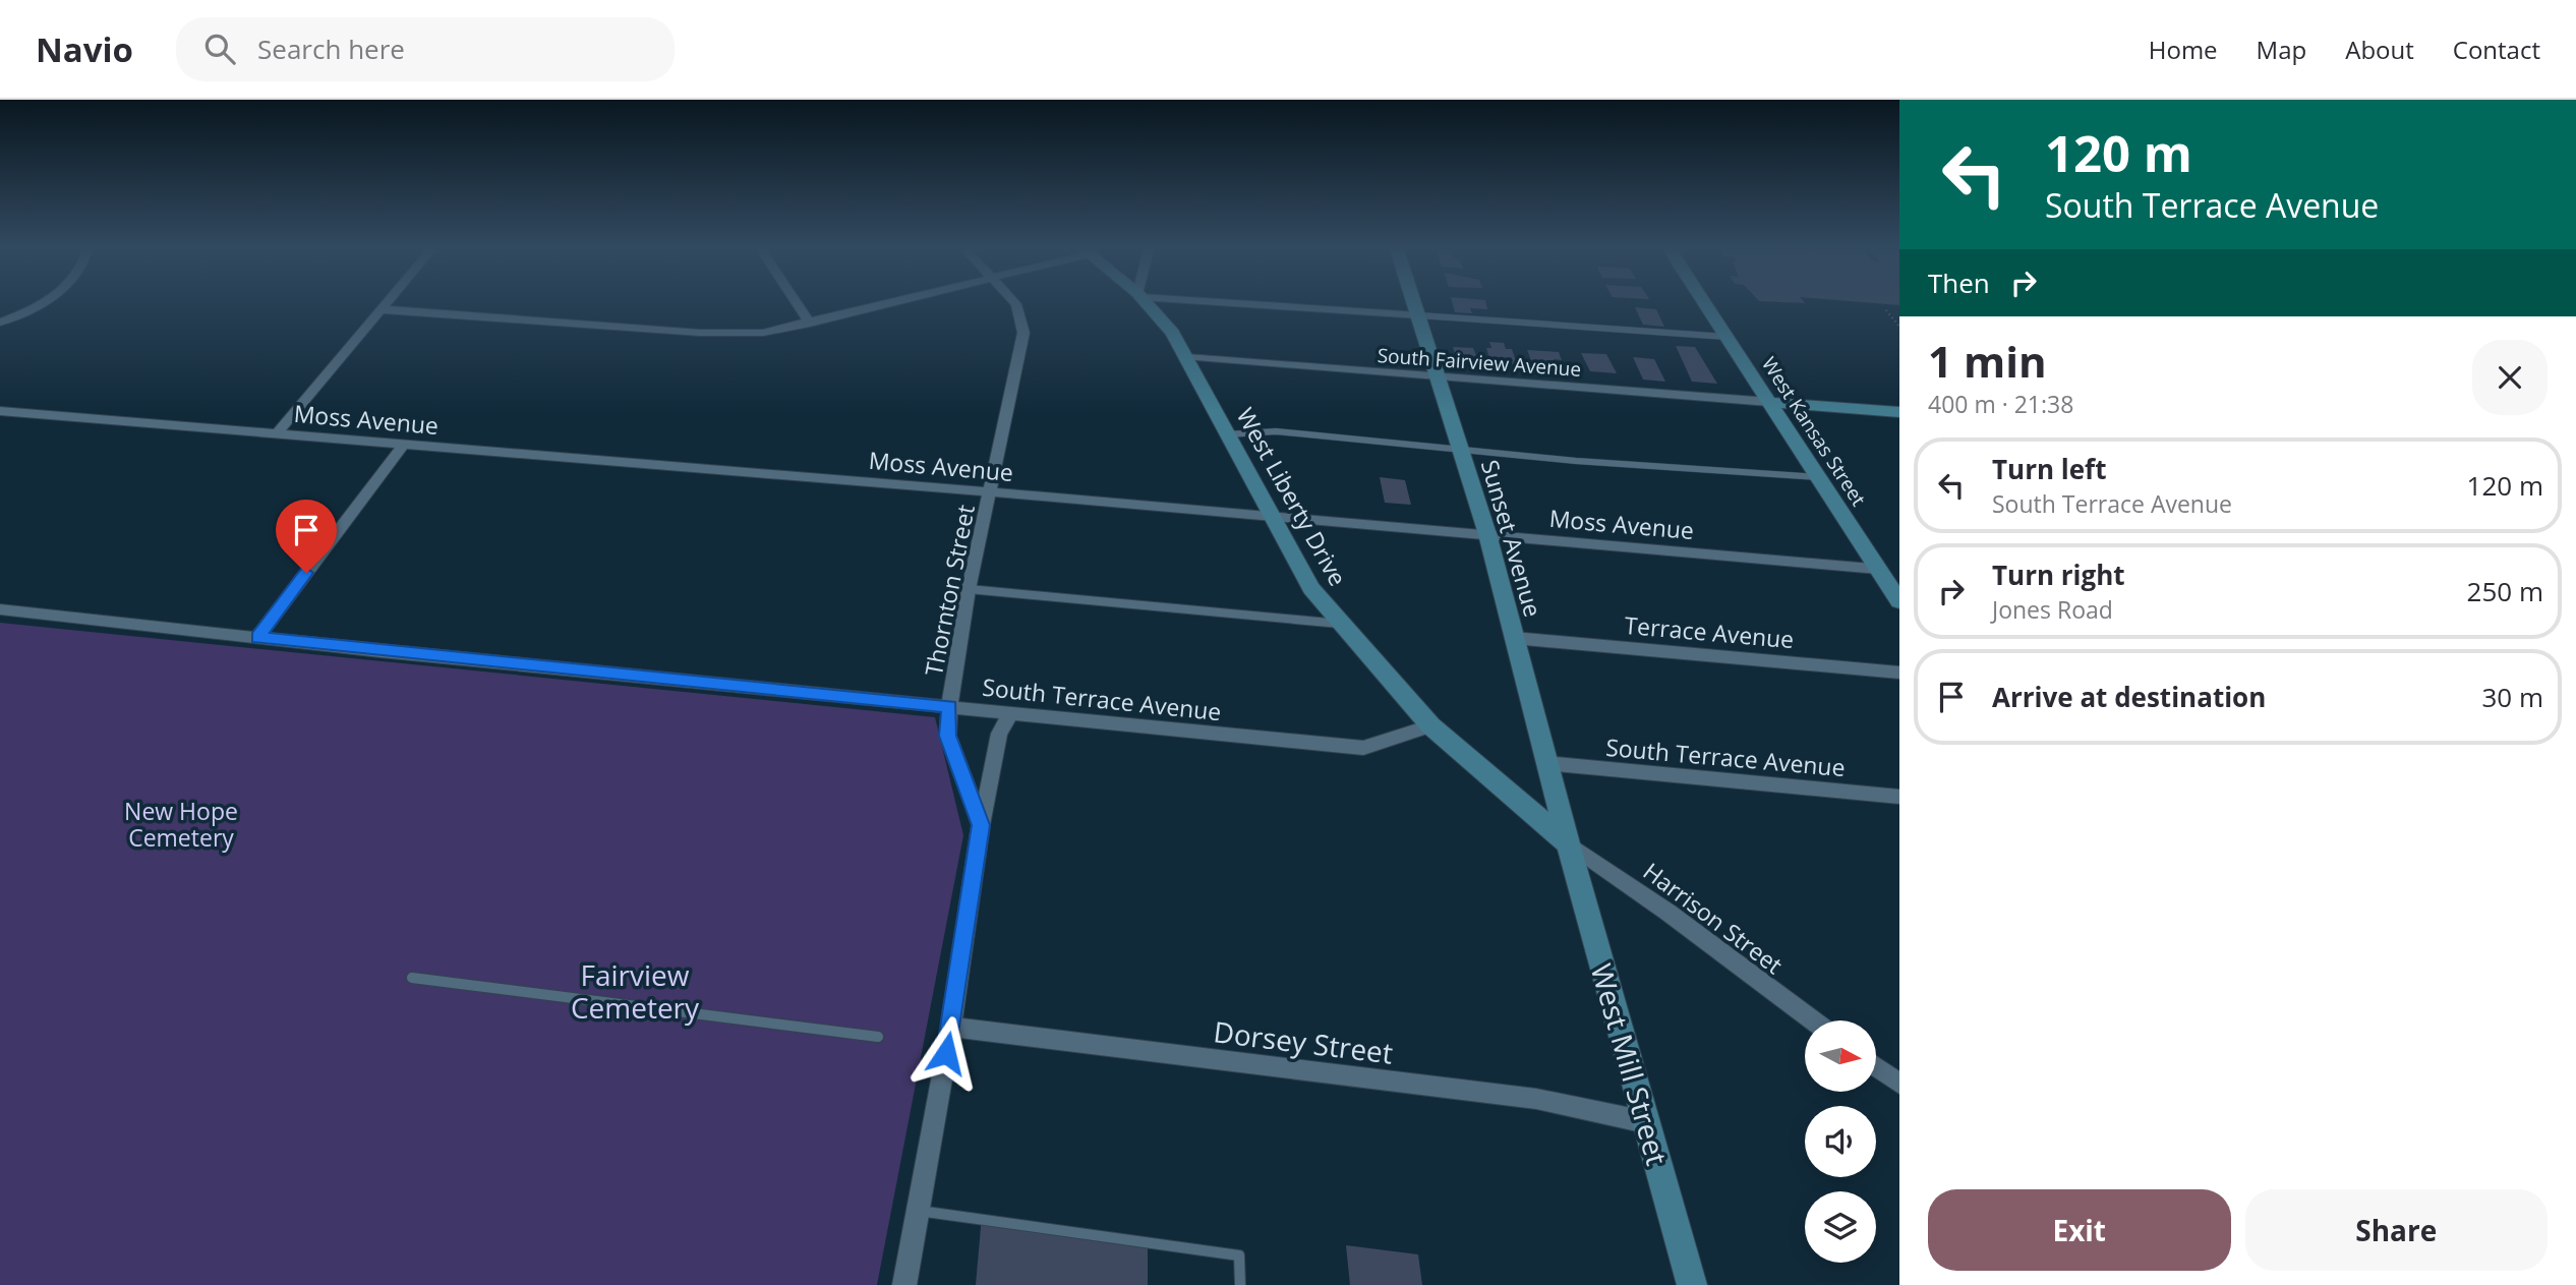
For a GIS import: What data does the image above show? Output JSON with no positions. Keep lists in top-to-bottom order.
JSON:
{
  "streets": {
    "main road": [
      "West Kansas Street",
      "West Liberty Drive",
      "Sunset Avenue",
      "West Mill Street"
    ],
    "street": [
      "South Fairview Avenue",
      "Moss Avenue",
      "Thornton Street",
      "Terrace Avenue",
      "South Terrace Avenue",
      "Harrison Street",
      "Dorsey Street"
    ]
  },
  "crossings": [
    ["South Fairview Avenue", "West Kansas Street"],
    ["South Fairview Avenue", "West Liberty Drive"],
    ["South Fairview Avenue", "Sunset Avenue"],
    ["Moss Avenue", "West Kansas Street"],
    ["Moss Avenue", "West Liberty Drive"],
    ["Moss Avenue", "Sunset Avenue"],
    ["Moss Avenue", "Thornton Street"],
    ["West Liberty Drive", "Sunset Avenue"],
    ["West Liberty Drive", "South Terrace Avenue"],
    ["West Liberty Drive", "Harrison Street"],
    ["West Liberty Drive", "West Mill Street"],
    ["Sunset Avenue", "Terrace Avenue"],
    ["Sunset Avenue", "South Terrace Avenue"],
    ["Sunset Avenue", "Harrison Street"],
    ["Sunset Avenue", "West Mill Street"],
    ["Thornton Street", "South Terrace Avenue"],
    ["Harrison Street", "West Mill Street"],
    ["Dorsey Street", "West Mill Street"]
  ],
  "parks": ["New Hope Cemetery", "Fairview Cemetery"],
  "north": "right",
  "page": {
    "header": "Navio",
    "search": "Search here",
    "nav": [
      "Home",
      "Map",
      "About",
      "Contact"
    ],
    "turn": ["120 m", "South Terrace Avenue"],
    "then": "Then",
    "heading": ["1 min", "400 m · 21:38"],
    "list": [
      {
        "name": "Turn left",
        "note": "South Terrace Avenue",
        "value": "120 m"
      },
      {
        "name": "Turn right",
        "note": "Jones Road",
        "value": "250 m"
      },
      {
        "name": "Arrive at destination",
        "value": "30 m"
      }
    ],
    "buttons": ["Exit", "Share"]
  }
}
